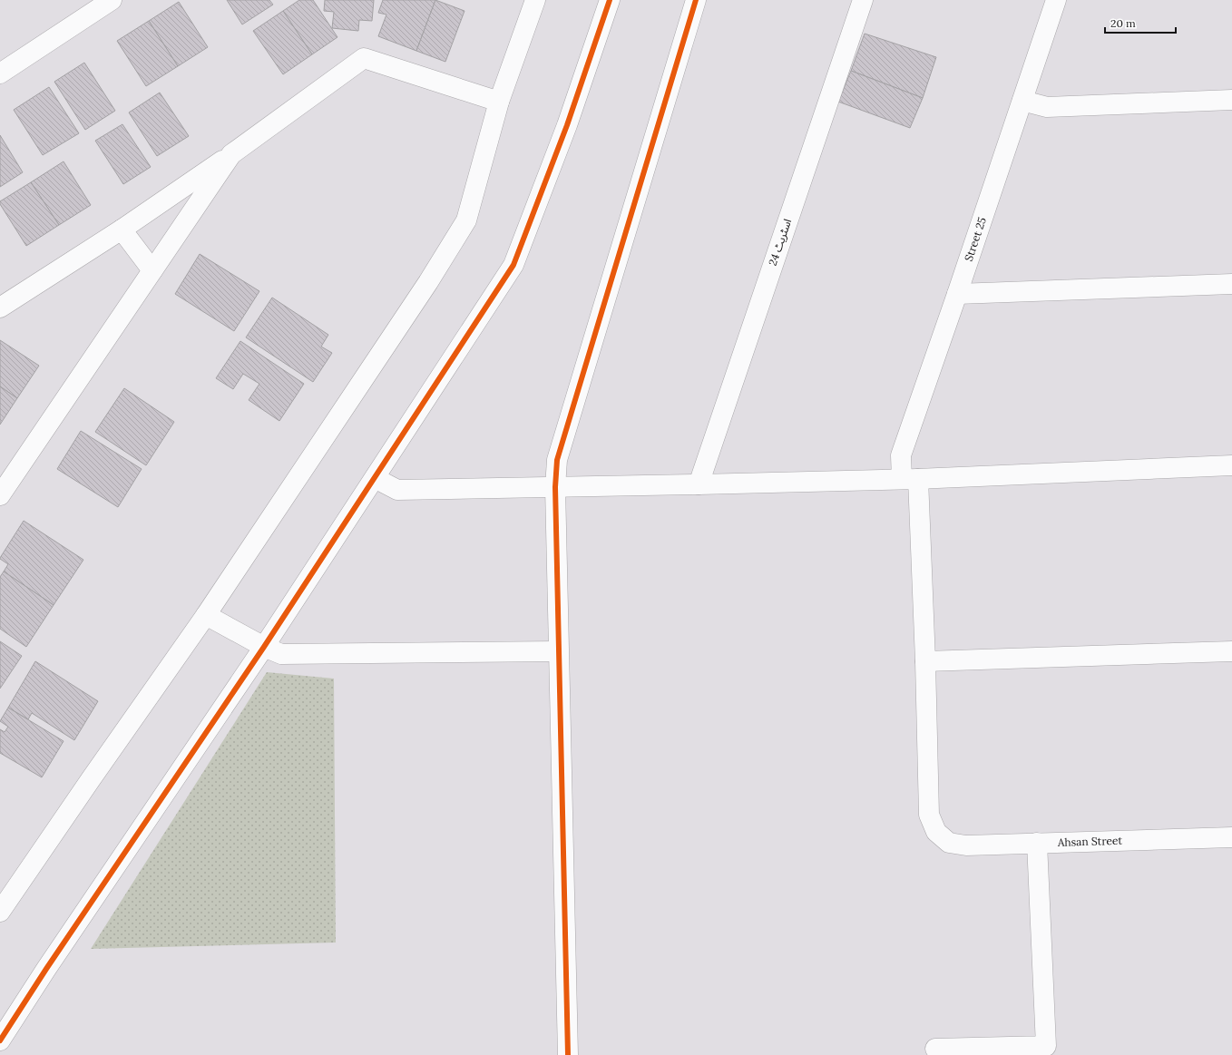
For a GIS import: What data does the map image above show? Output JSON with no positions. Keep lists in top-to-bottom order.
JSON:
{
  "streets": {
    "street": ["Street 25", "اسٹریٹ 24", "Ahsan Street"]
  },
  "crossings": [
    ["Street 25", "Ahsan Street"]
  ],
  "scale_bar": "20 m"
}
